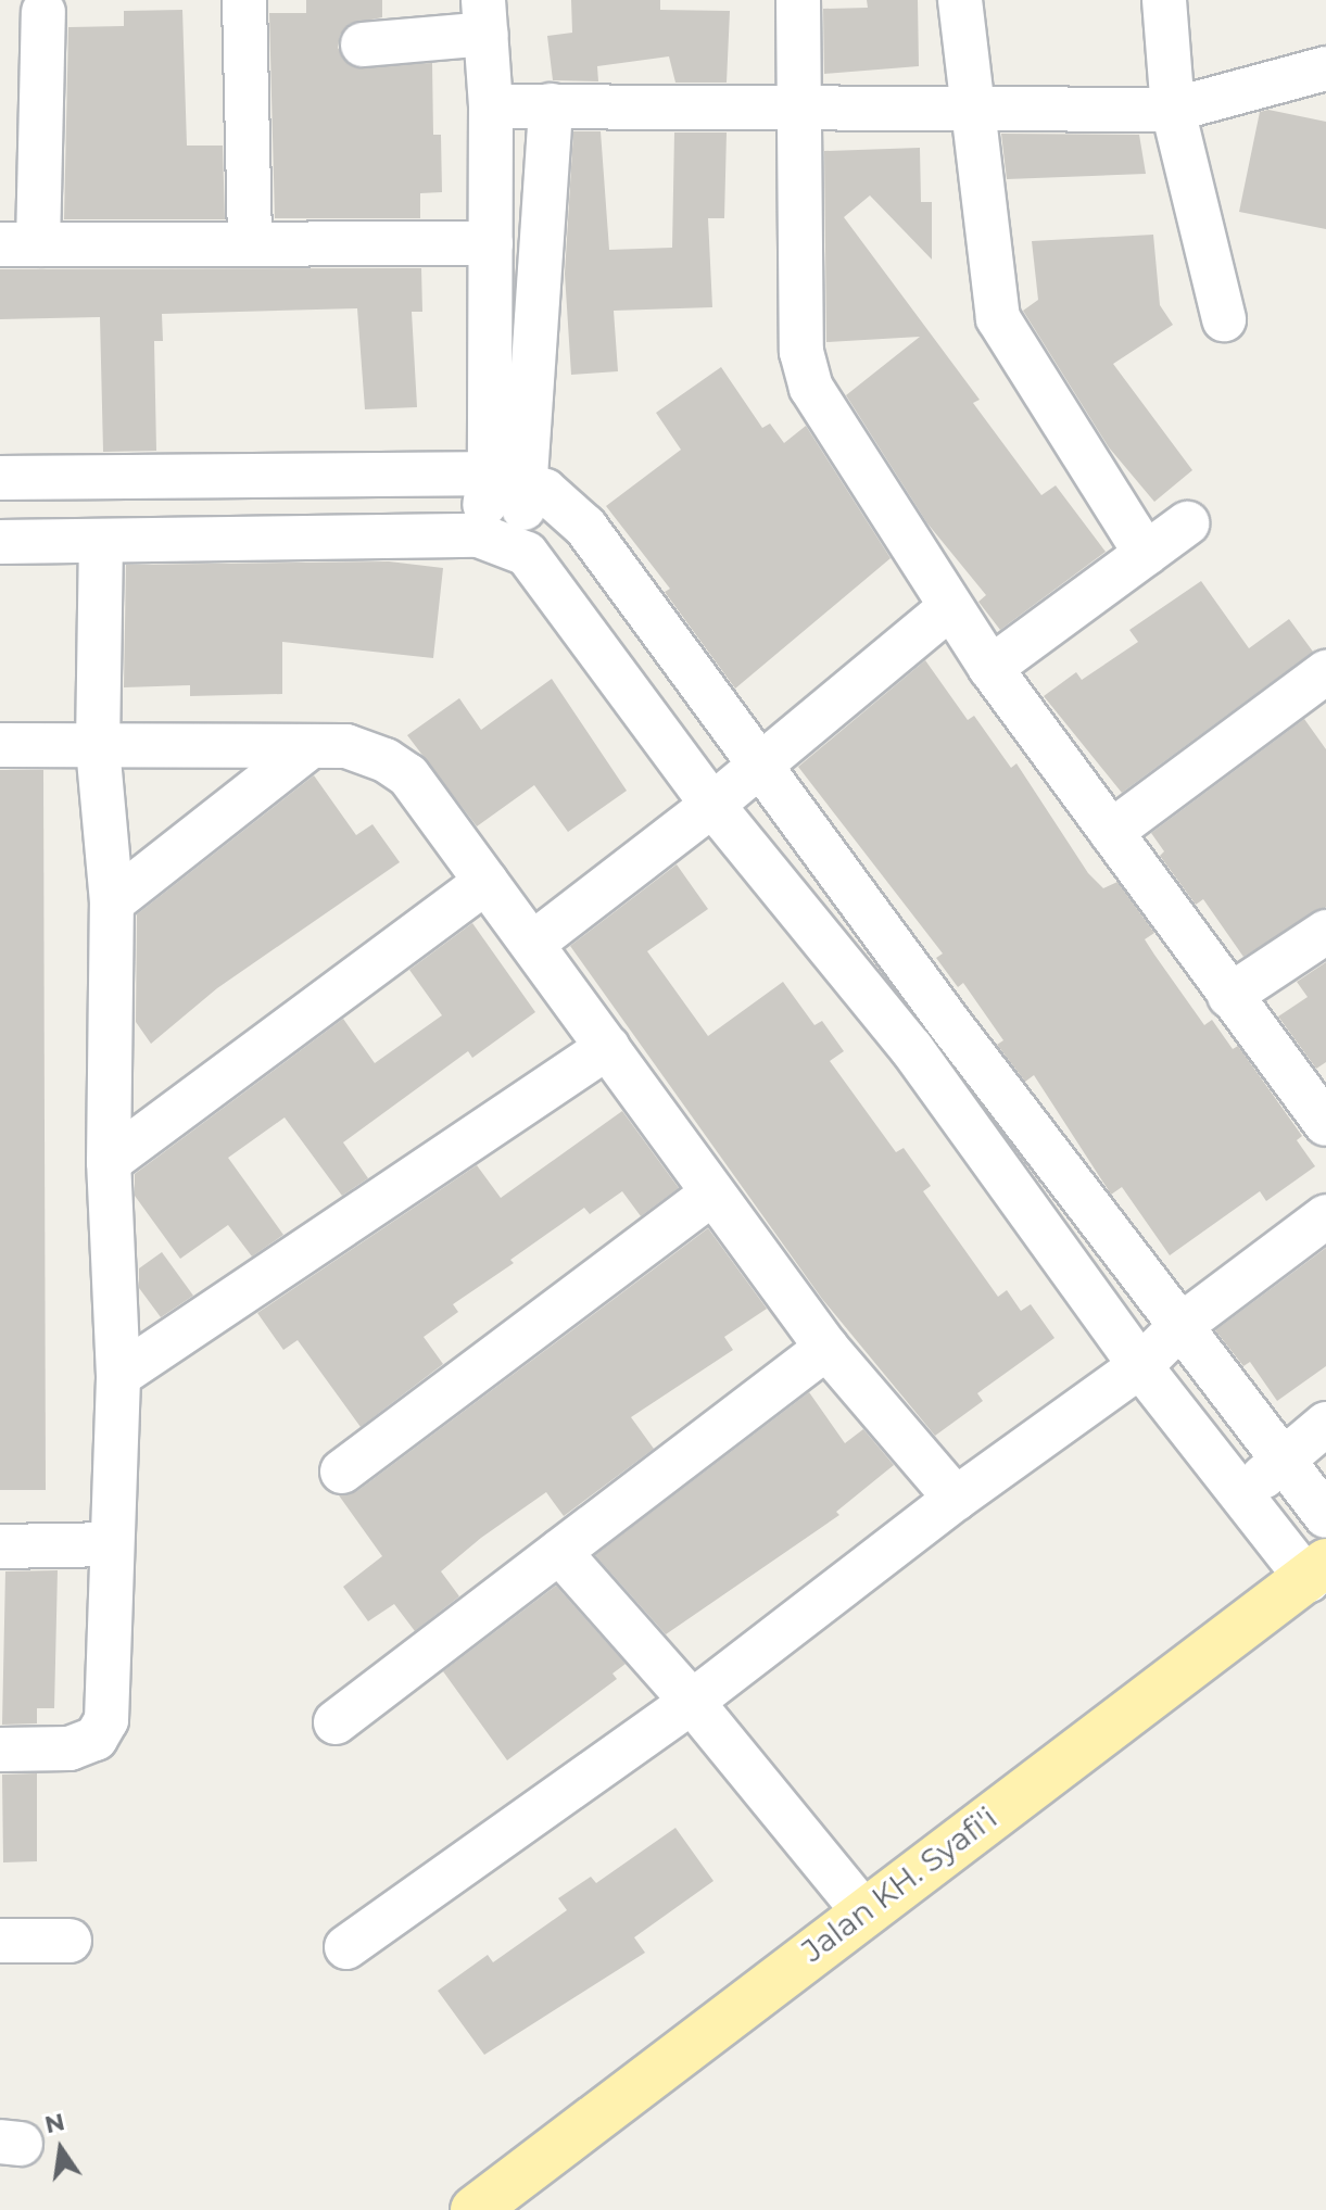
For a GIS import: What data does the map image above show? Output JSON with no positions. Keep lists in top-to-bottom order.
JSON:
{
  "streets": {
    "main road": ["Jalan KH. Syafi'i"]
  },
  "north": "top"
}
